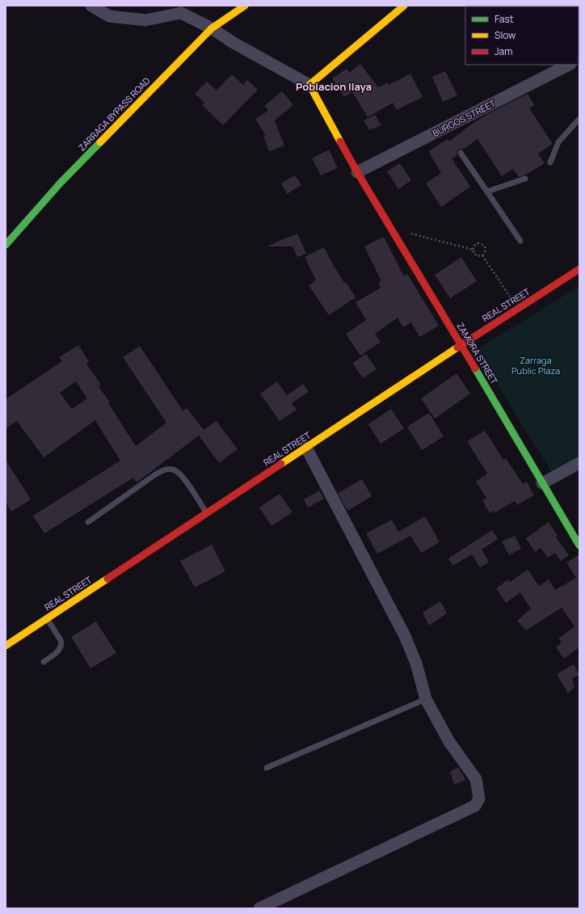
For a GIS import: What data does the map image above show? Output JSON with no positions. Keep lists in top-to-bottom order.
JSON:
{
  "streets": {
    "main road": ["ZARRAGA BYPASS ROAD", "REAL STREET", "ZAMORA STREET"],
    "street": ["BURGOS STREET"]
  },
  "crossings": [
    ["BURGOS STREET", "ZAMORA STREET"],
    ["REAL STREET", "ZAMORA STREET"]
  ],
  "districts": ["Poblacion Ilaya"],
  "parks": ["Zarraga Public Plaza"],
  "legend": ["Fast", "Slow", "Jam"]
}
